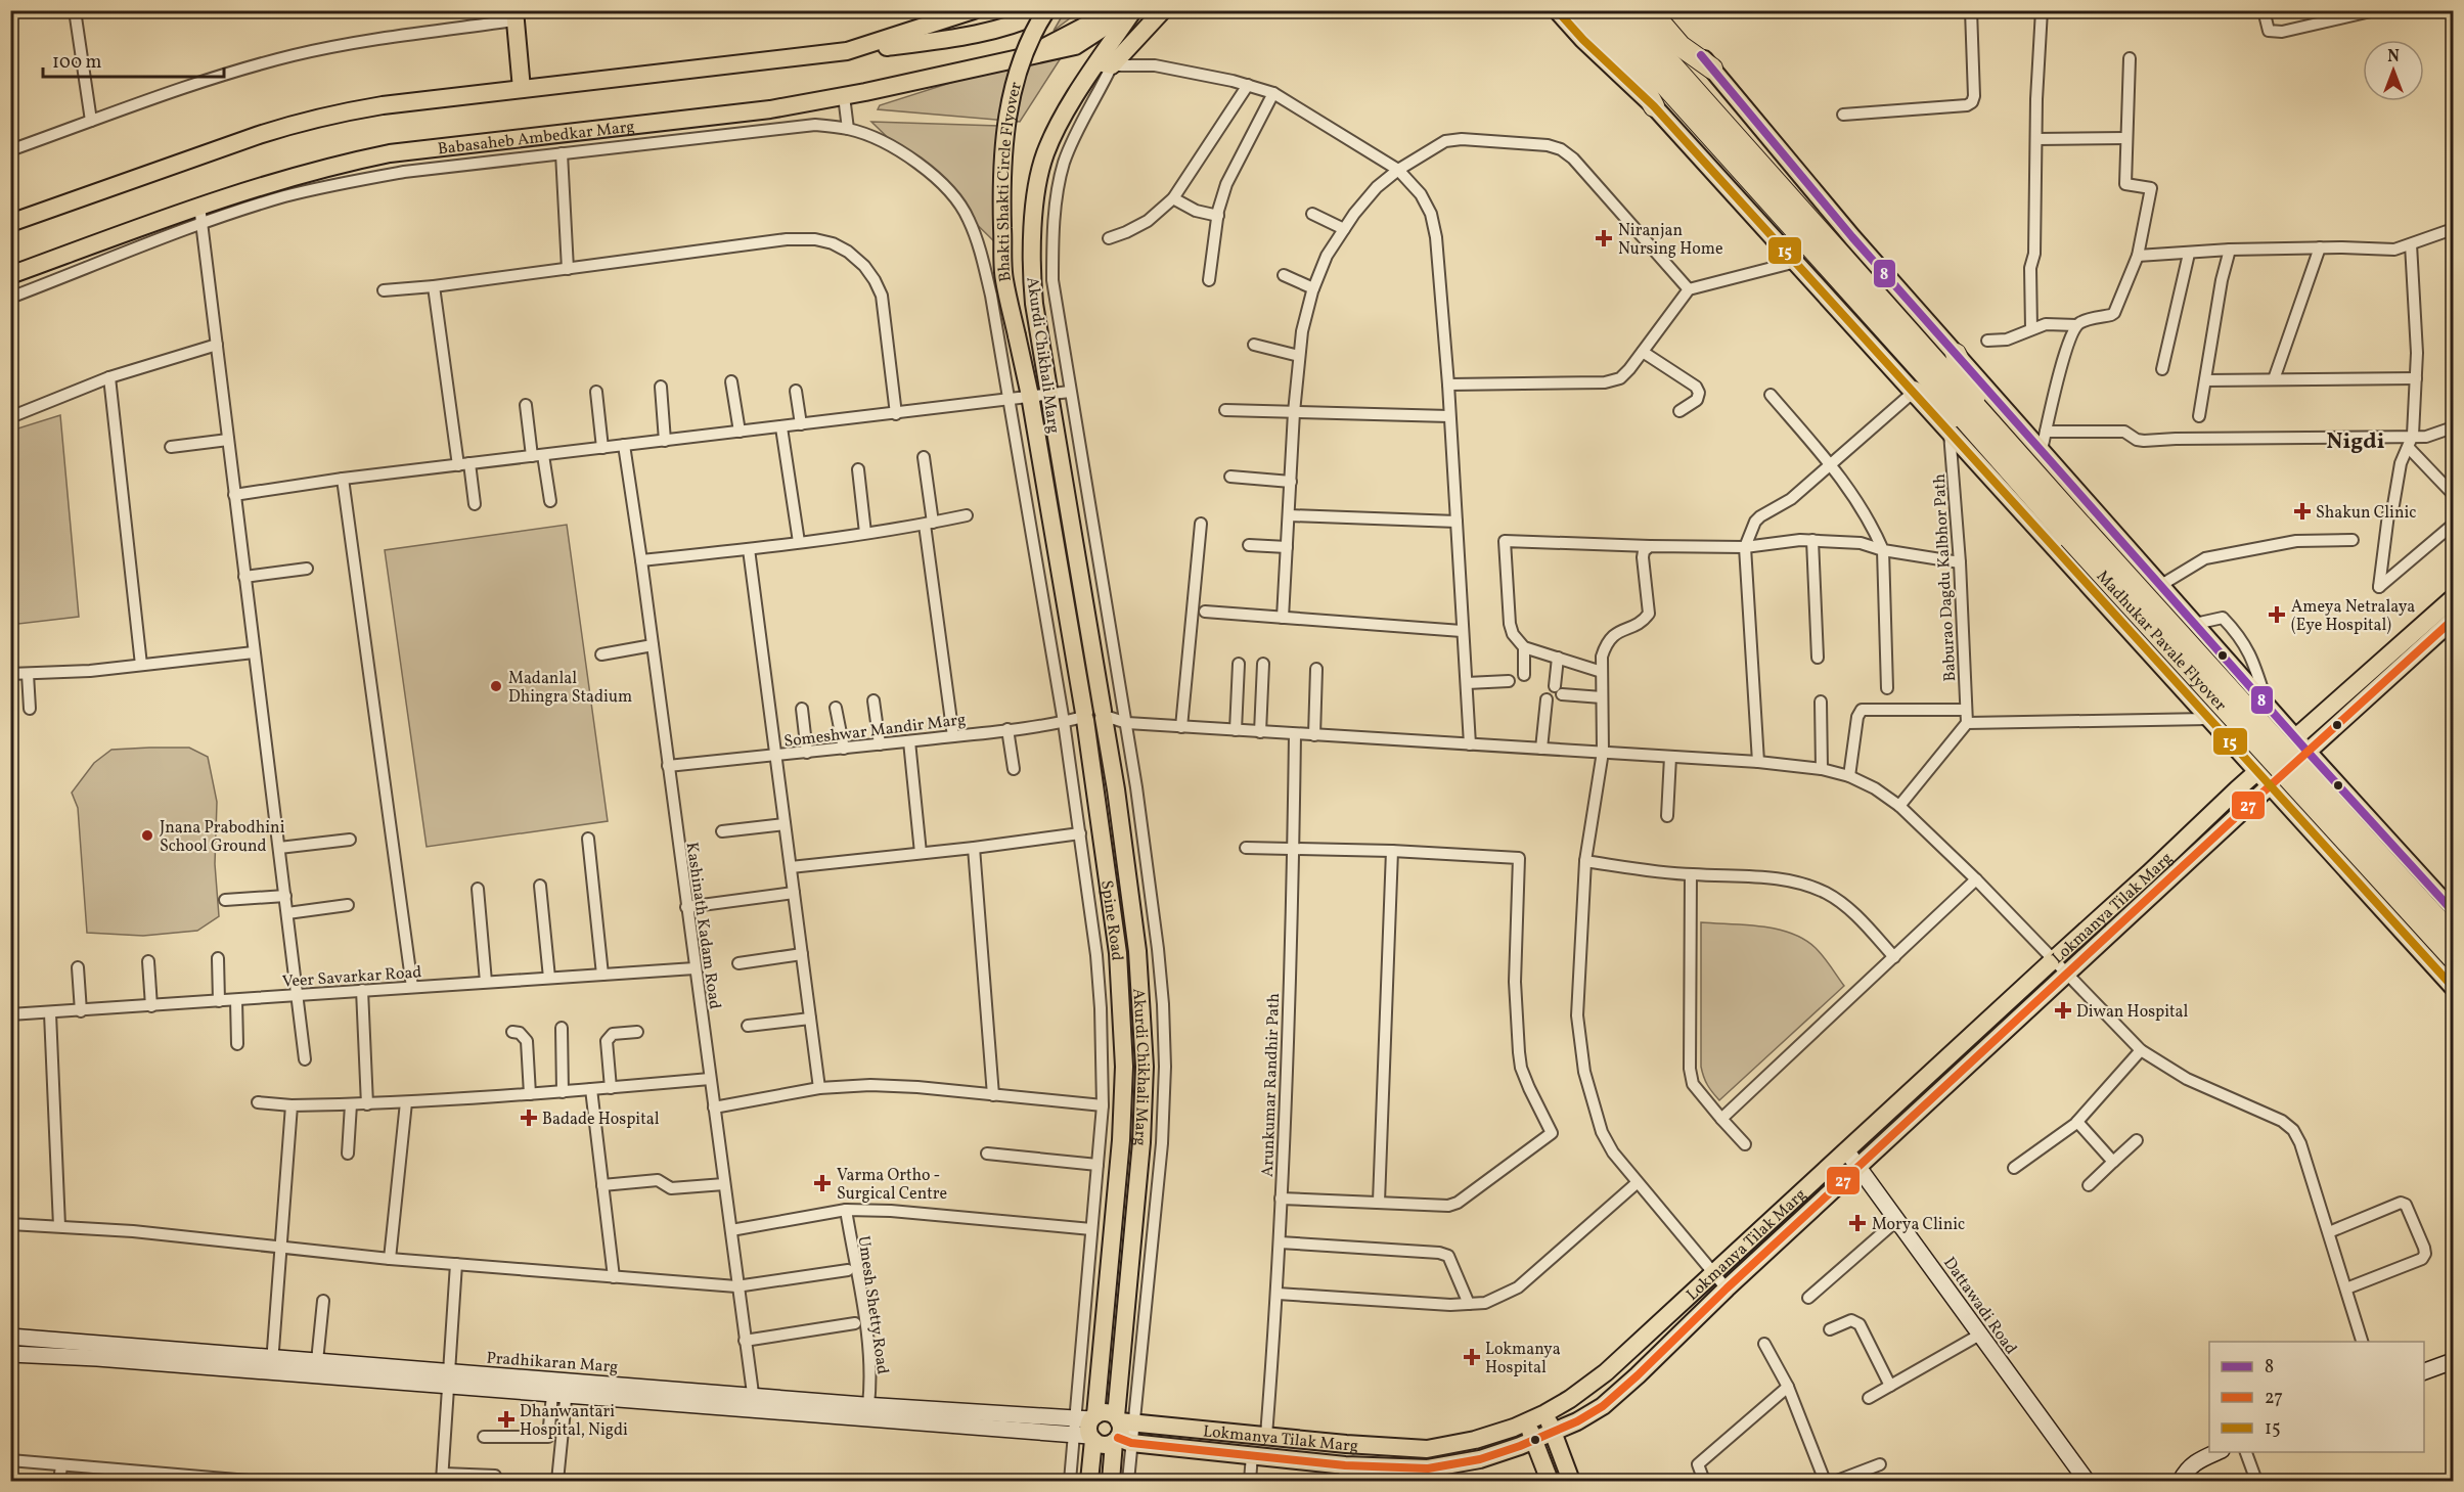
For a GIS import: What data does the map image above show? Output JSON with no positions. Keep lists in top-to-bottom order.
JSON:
{
  "streets": {
    "highway": ["Madhukar Pavale Flyover"],
    "main road": [
      "Babasaheb Ambedkar Marg",
      "Bhakti Shakti Circle Flyover",
      "Akurdi Chikhali Marg",
      "Lokmanya Tilak Marg",
      "Spine Road"
    ],
    "street": [
      "Baburao Dagdu Kalbhor Path",
      "Someshwar Mandir Marg",
      "Kashinath Kadam Road",
      "Veer Savarkar Road",
      "Arunkumar Randhir Path",
      "Umesh Shetty Road",
      "Dattawadi Road",
      "Pradhikaran Marg"
    ]
  },
  "crossings": [
    ["Babasaheb Ambedkar Marg", "Someshwar Mandir Marg"],
    ["Babasaheb Ambedkar Marg", "Spine Road"],
    ["Babasaheb Ambedkar Marg", "Umesh Shetty Road"],
    ["Babasaheb Ambedkar Marg", "Pradhikaran Marg"],
    ["Bhakti Shakti Circle Flyover", "Akurdi Chikhali Marg"],
    ["Akurdi Chikhali Marg", "Someshwar Mandir Marg"],
    ["Akurdi Chikhali Marg", "Lokmanya Tilak Marg"],
    ["Akurdi Chikhali Marg", "Spine Road"],
    ["Someshwar Mandir Marg", "Spine Road"],
    ["Someshwar Mandir Marg", "Kashinath Kadam Road"],
    ["Lokmanya Tilak Marg", "Arunkumar Randhir Path"],
    ["Lokmanya Tilak Marg", "Dattawadi Road"],
    ["Spine Road", "Pradhikaran Marg"],
    ["Kashinath Kadam Road", "Veer Savarkar Road"],
    ["Kashinath Kadam Road", "Umesh Shetty Road"],
    ["Kashinath Kadam Road", "Pradhikaran Marg"],
    ["Umesh Shetty Road", "Pradhikaran Marg"]
  ],
  "districts": ["Nigdi"],
  "places": {
    "health": [
      "Niranjan Nursing Home",
      "Shakun Clinic",
      "Ameya Netralaya (Eye Hospital)",
      "Diwan Hospital",
      "Badade Hospital",
      "Varma Ortho - Surgical Centre",
      "Morya Clinic",
      "Lokmanya Hospital",
      "Dhanwantari Hospital, Nigdi"
    ],
    "other": ["Madanlal Dhingra Stadium", "Jnana Prabodhini School Ground"]
  },
  "lines": ["transit line 15", "transit line 8", "transit line 27"],
  "legend": ["8", "27", "15"],
  "scale_bar": "100 m",
  "north": "top"
}
